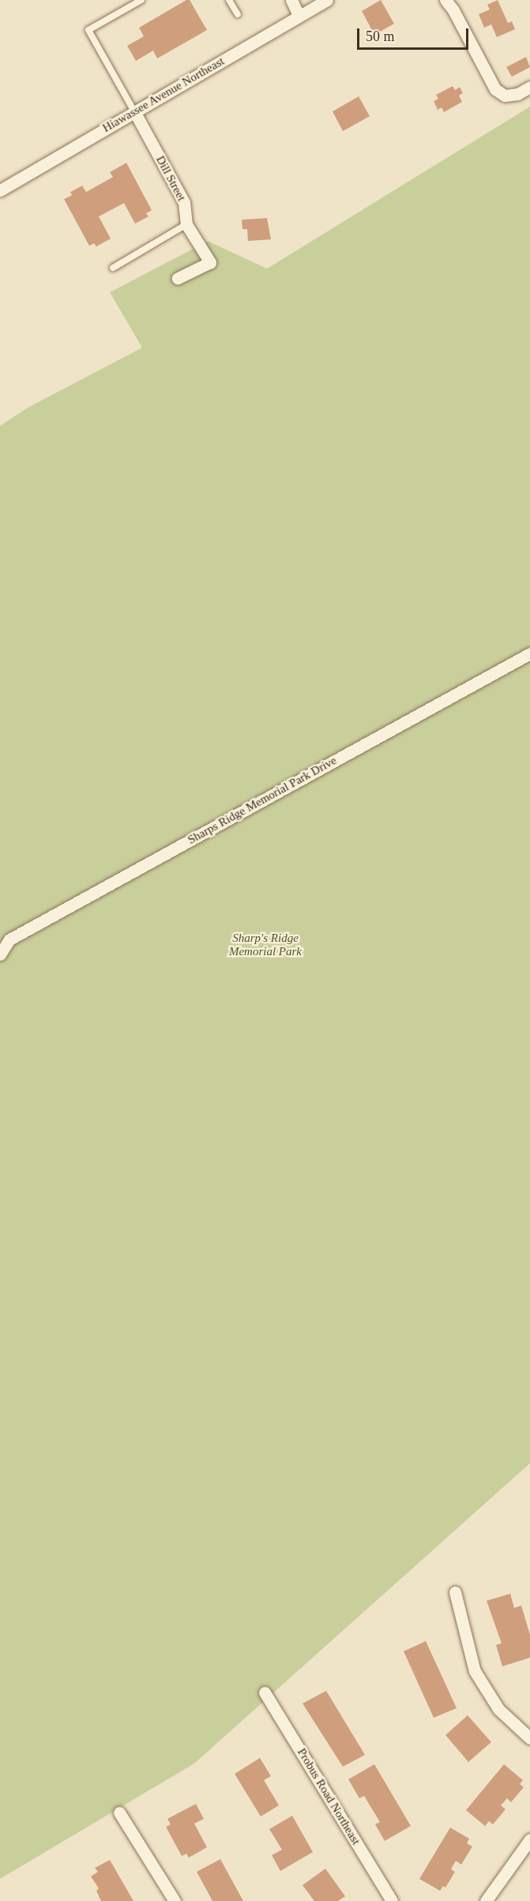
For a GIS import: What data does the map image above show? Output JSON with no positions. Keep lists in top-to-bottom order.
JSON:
{
  "streets": {
    "street": [
      "Hiawassee Avenue Northeast",
      "Dill Street",
      "Sharps Ridge Memorial Park Drive",
      "Probus Road Northeast"
    ]
  },
  "crossings": [
    ["Hiawassee Avenue Northeast", "Dill Street"]
  ],
  "parks": ["Sharp's Ridge Memorial Park"],
  "scale_bar": "50 m"
}
